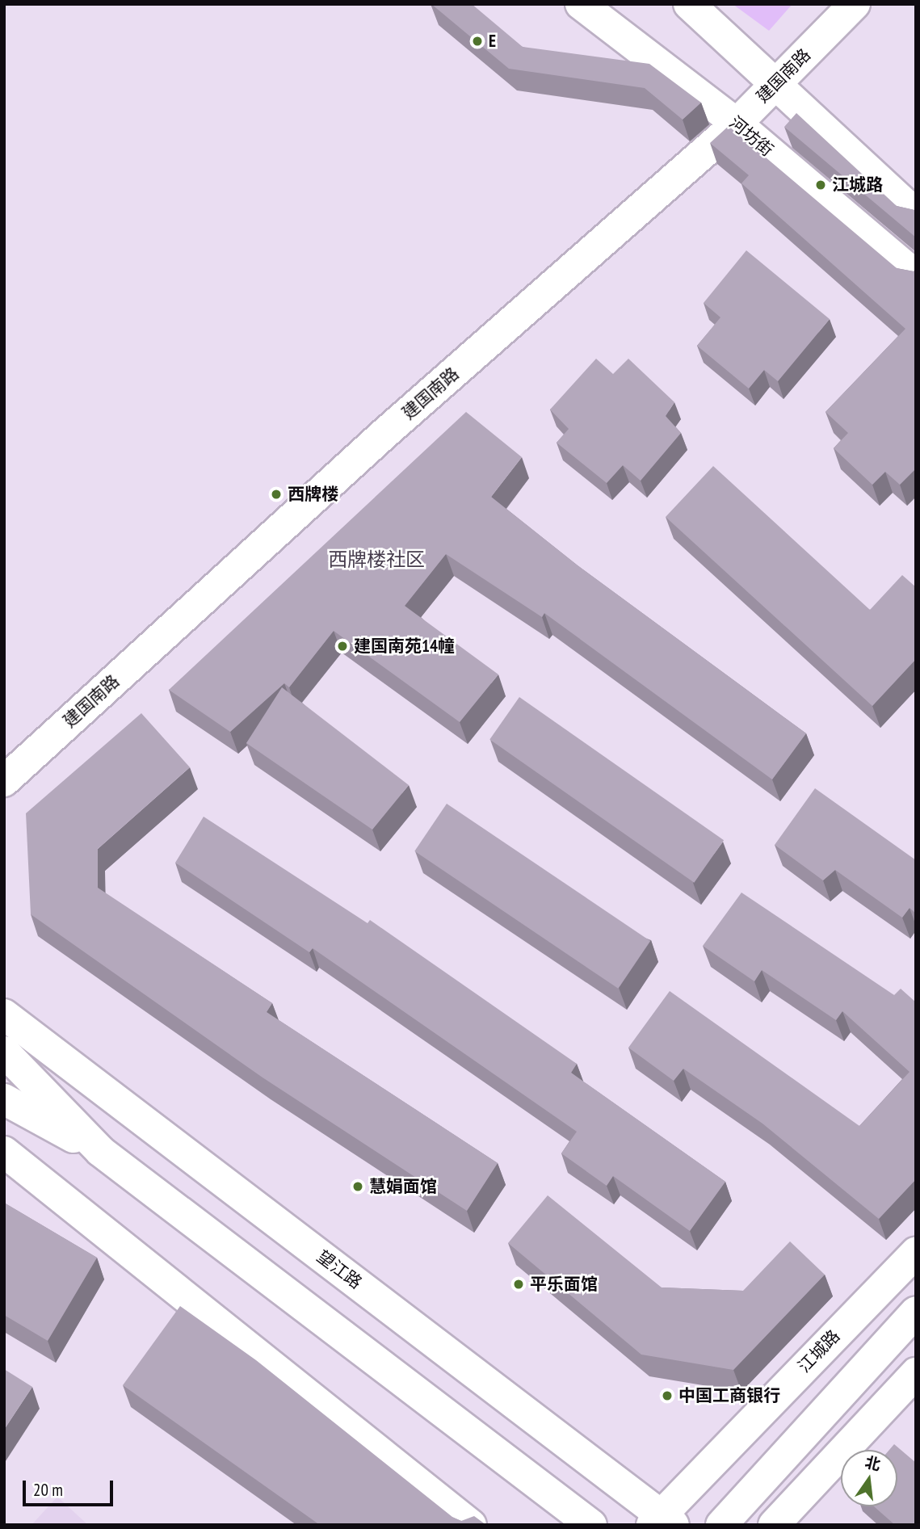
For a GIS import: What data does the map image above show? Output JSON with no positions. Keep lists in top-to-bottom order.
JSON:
{
  "streets": {
    "street": [
      "建国南路",
      "河坊街",
      "望江路",
      "江城路"
    ]
  },
  "crossings": [
    ["建国南路", "河坊街"],
    ["望江路", "江城路"]
  ],
  "districts": ["西牌楼社区"],
  "places": [
    "E",
    "江城路",
    "西牌楼",
    "建国南苑14幢",
    "慧娟面馆",
    "平乐面馆",
    "中国工商银行"
  ],
  "scale_bar": "20 m",
  "north": "top"
}
